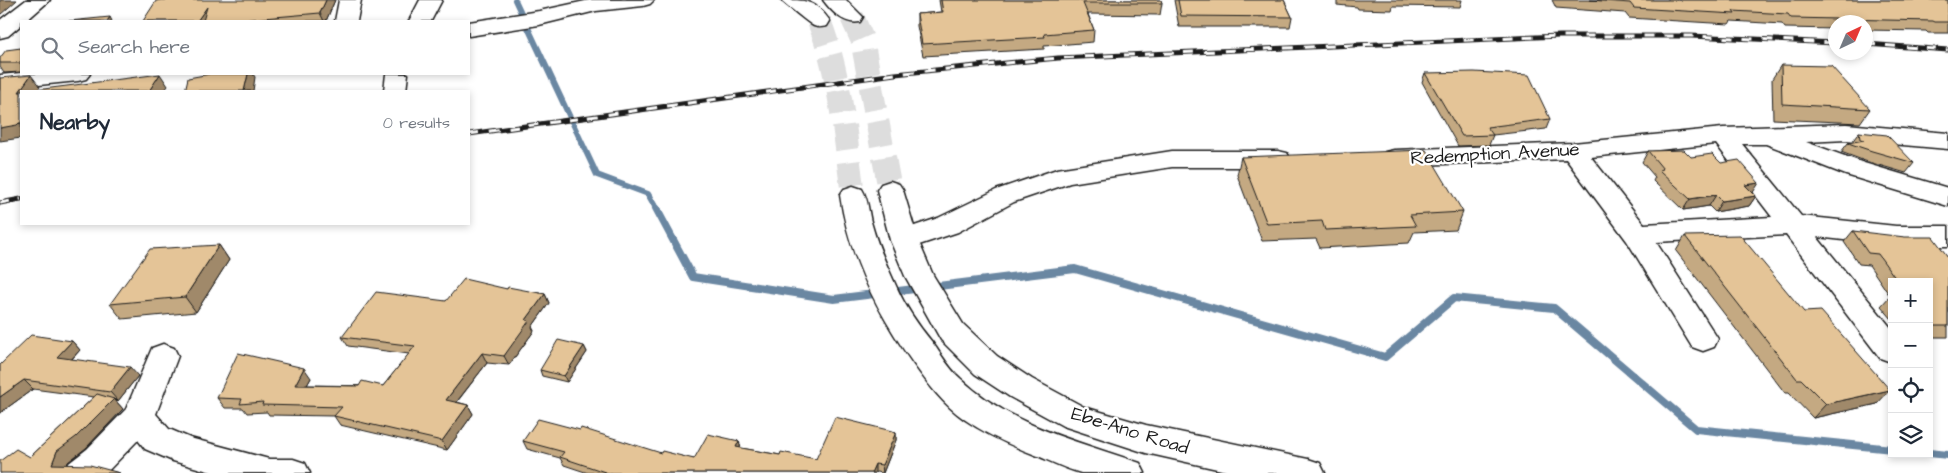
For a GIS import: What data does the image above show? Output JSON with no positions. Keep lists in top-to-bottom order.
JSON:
{
  "streets": {
    "street": ["Redemption Avenue", "Ebe-Ano Road"]
  },
  "north": "top right",
  "page": {
    "search": "Search here",
    "heading": ["Nearby", "0 results"],
    "map_buttons": ["+", "−"]
  }
}
